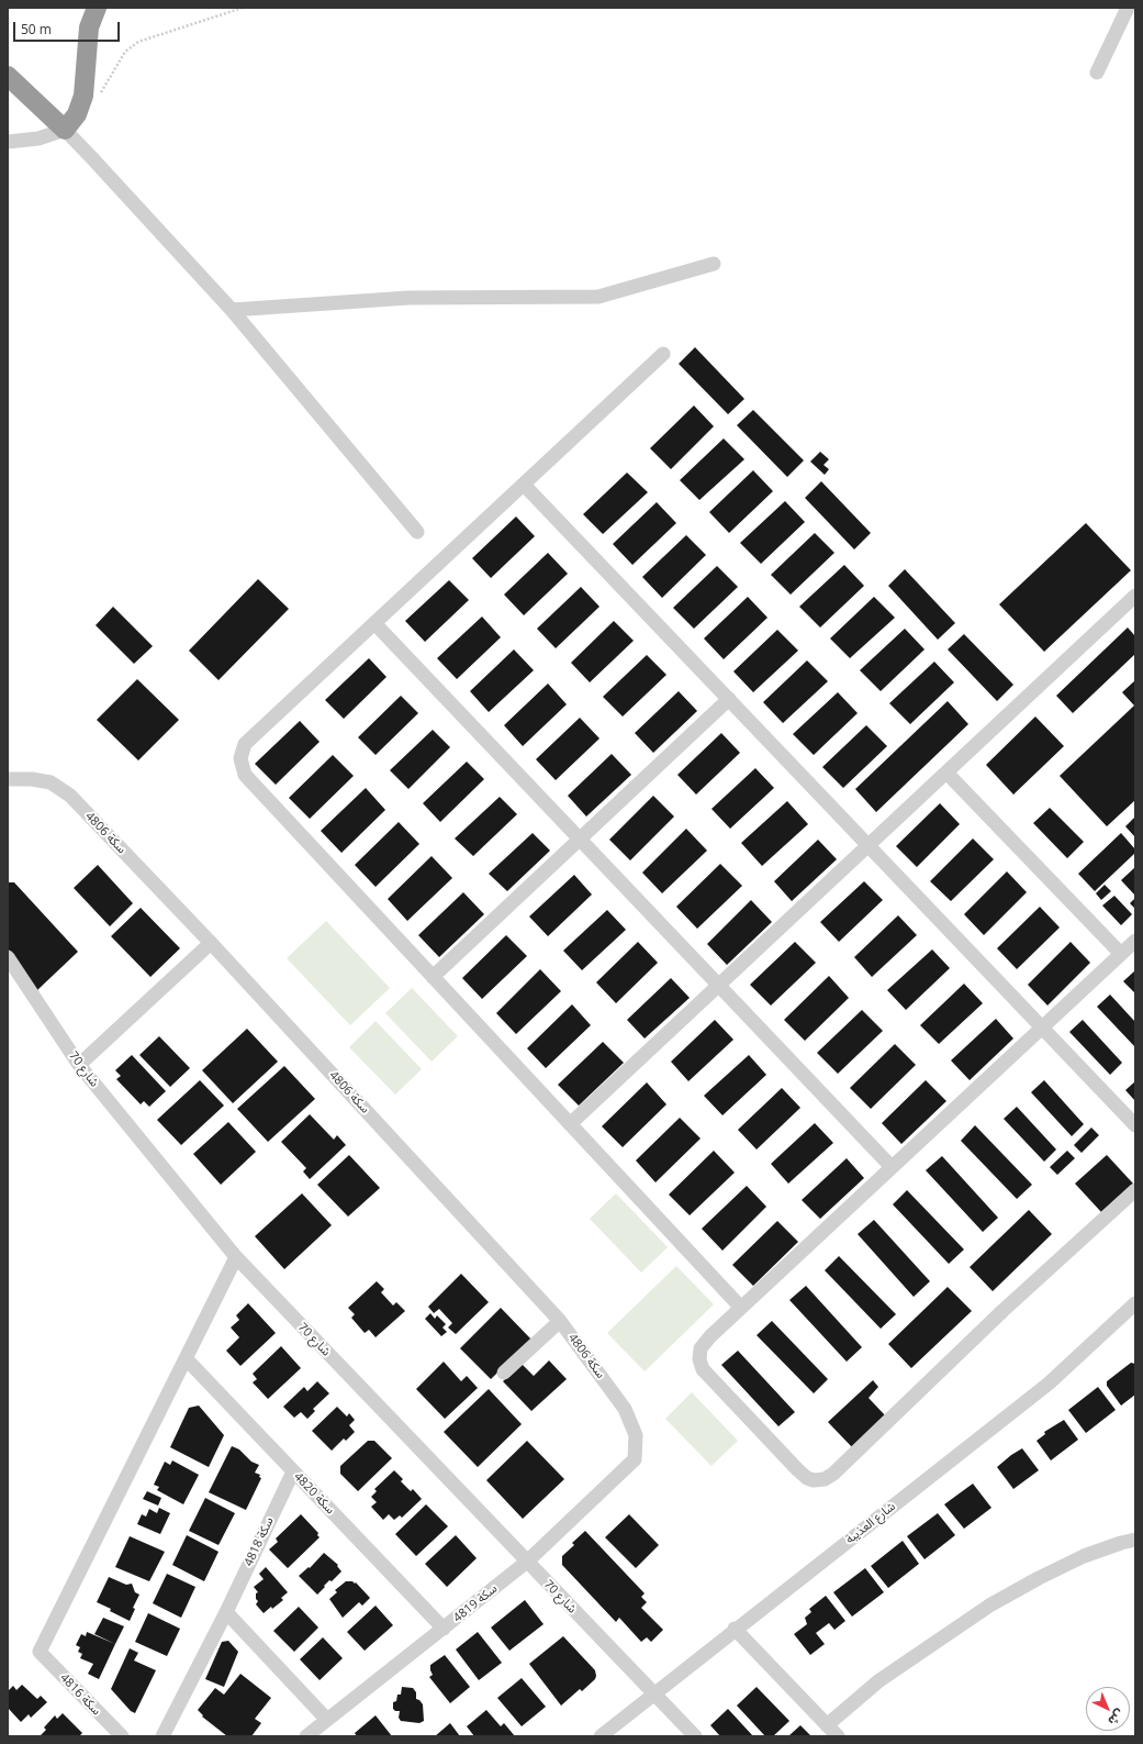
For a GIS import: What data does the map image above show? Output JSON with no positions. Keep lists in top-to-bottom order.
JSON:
{
  "streets": {
    "street": [
      "سكة 4806",
      "شارع 70",
      "سكة 4820",
      "شارع العذيبة",
      "سكة 4818",
      "سكة 4819",
      "سكة 4816"
    ]
  },
  "crossings": [
    ["سكة 4806", "سكة 4819"],
    ["شارع 70", "شارع العذيبة"],
    ["شارع 70", "سكة 4819"],
    ["سكة 4820", "سكة 4818"],
    ["سكة 4820", "سكة 4819"],
    ["سكة 4820", "سكة 4816"]
  ],
  "scale_bar": "50 m",
  "north": "bottom right"
}
